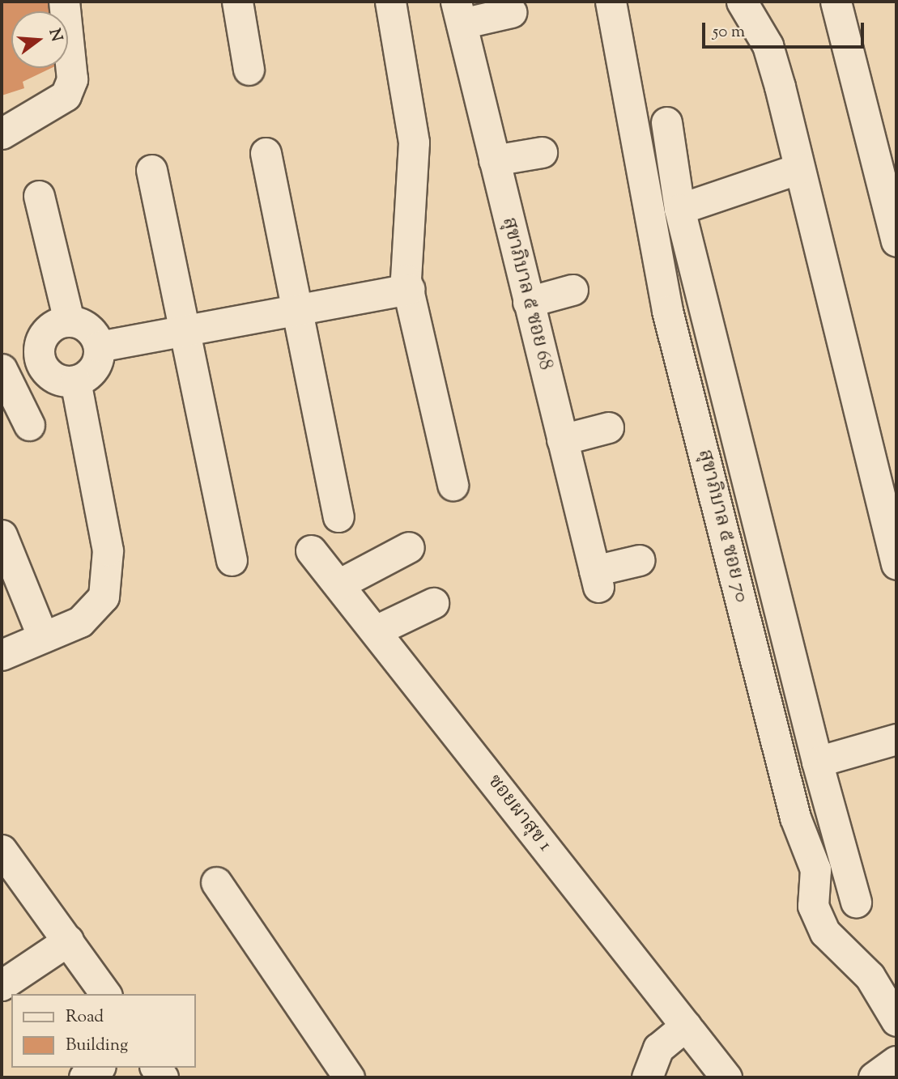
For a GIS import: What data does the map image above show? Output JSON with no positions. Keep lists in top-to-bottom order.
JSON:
{
  "streets": {
    "street": ["สุขาภิบาล ๕ ซอย 68", "สุขาภิบาล ๕ ซอย 70", "ซอยผาสุข 1"]
  },
  "legend": ["Road", "Building"],
  "scale_bar": "50 m",
  "north": "right"
}
